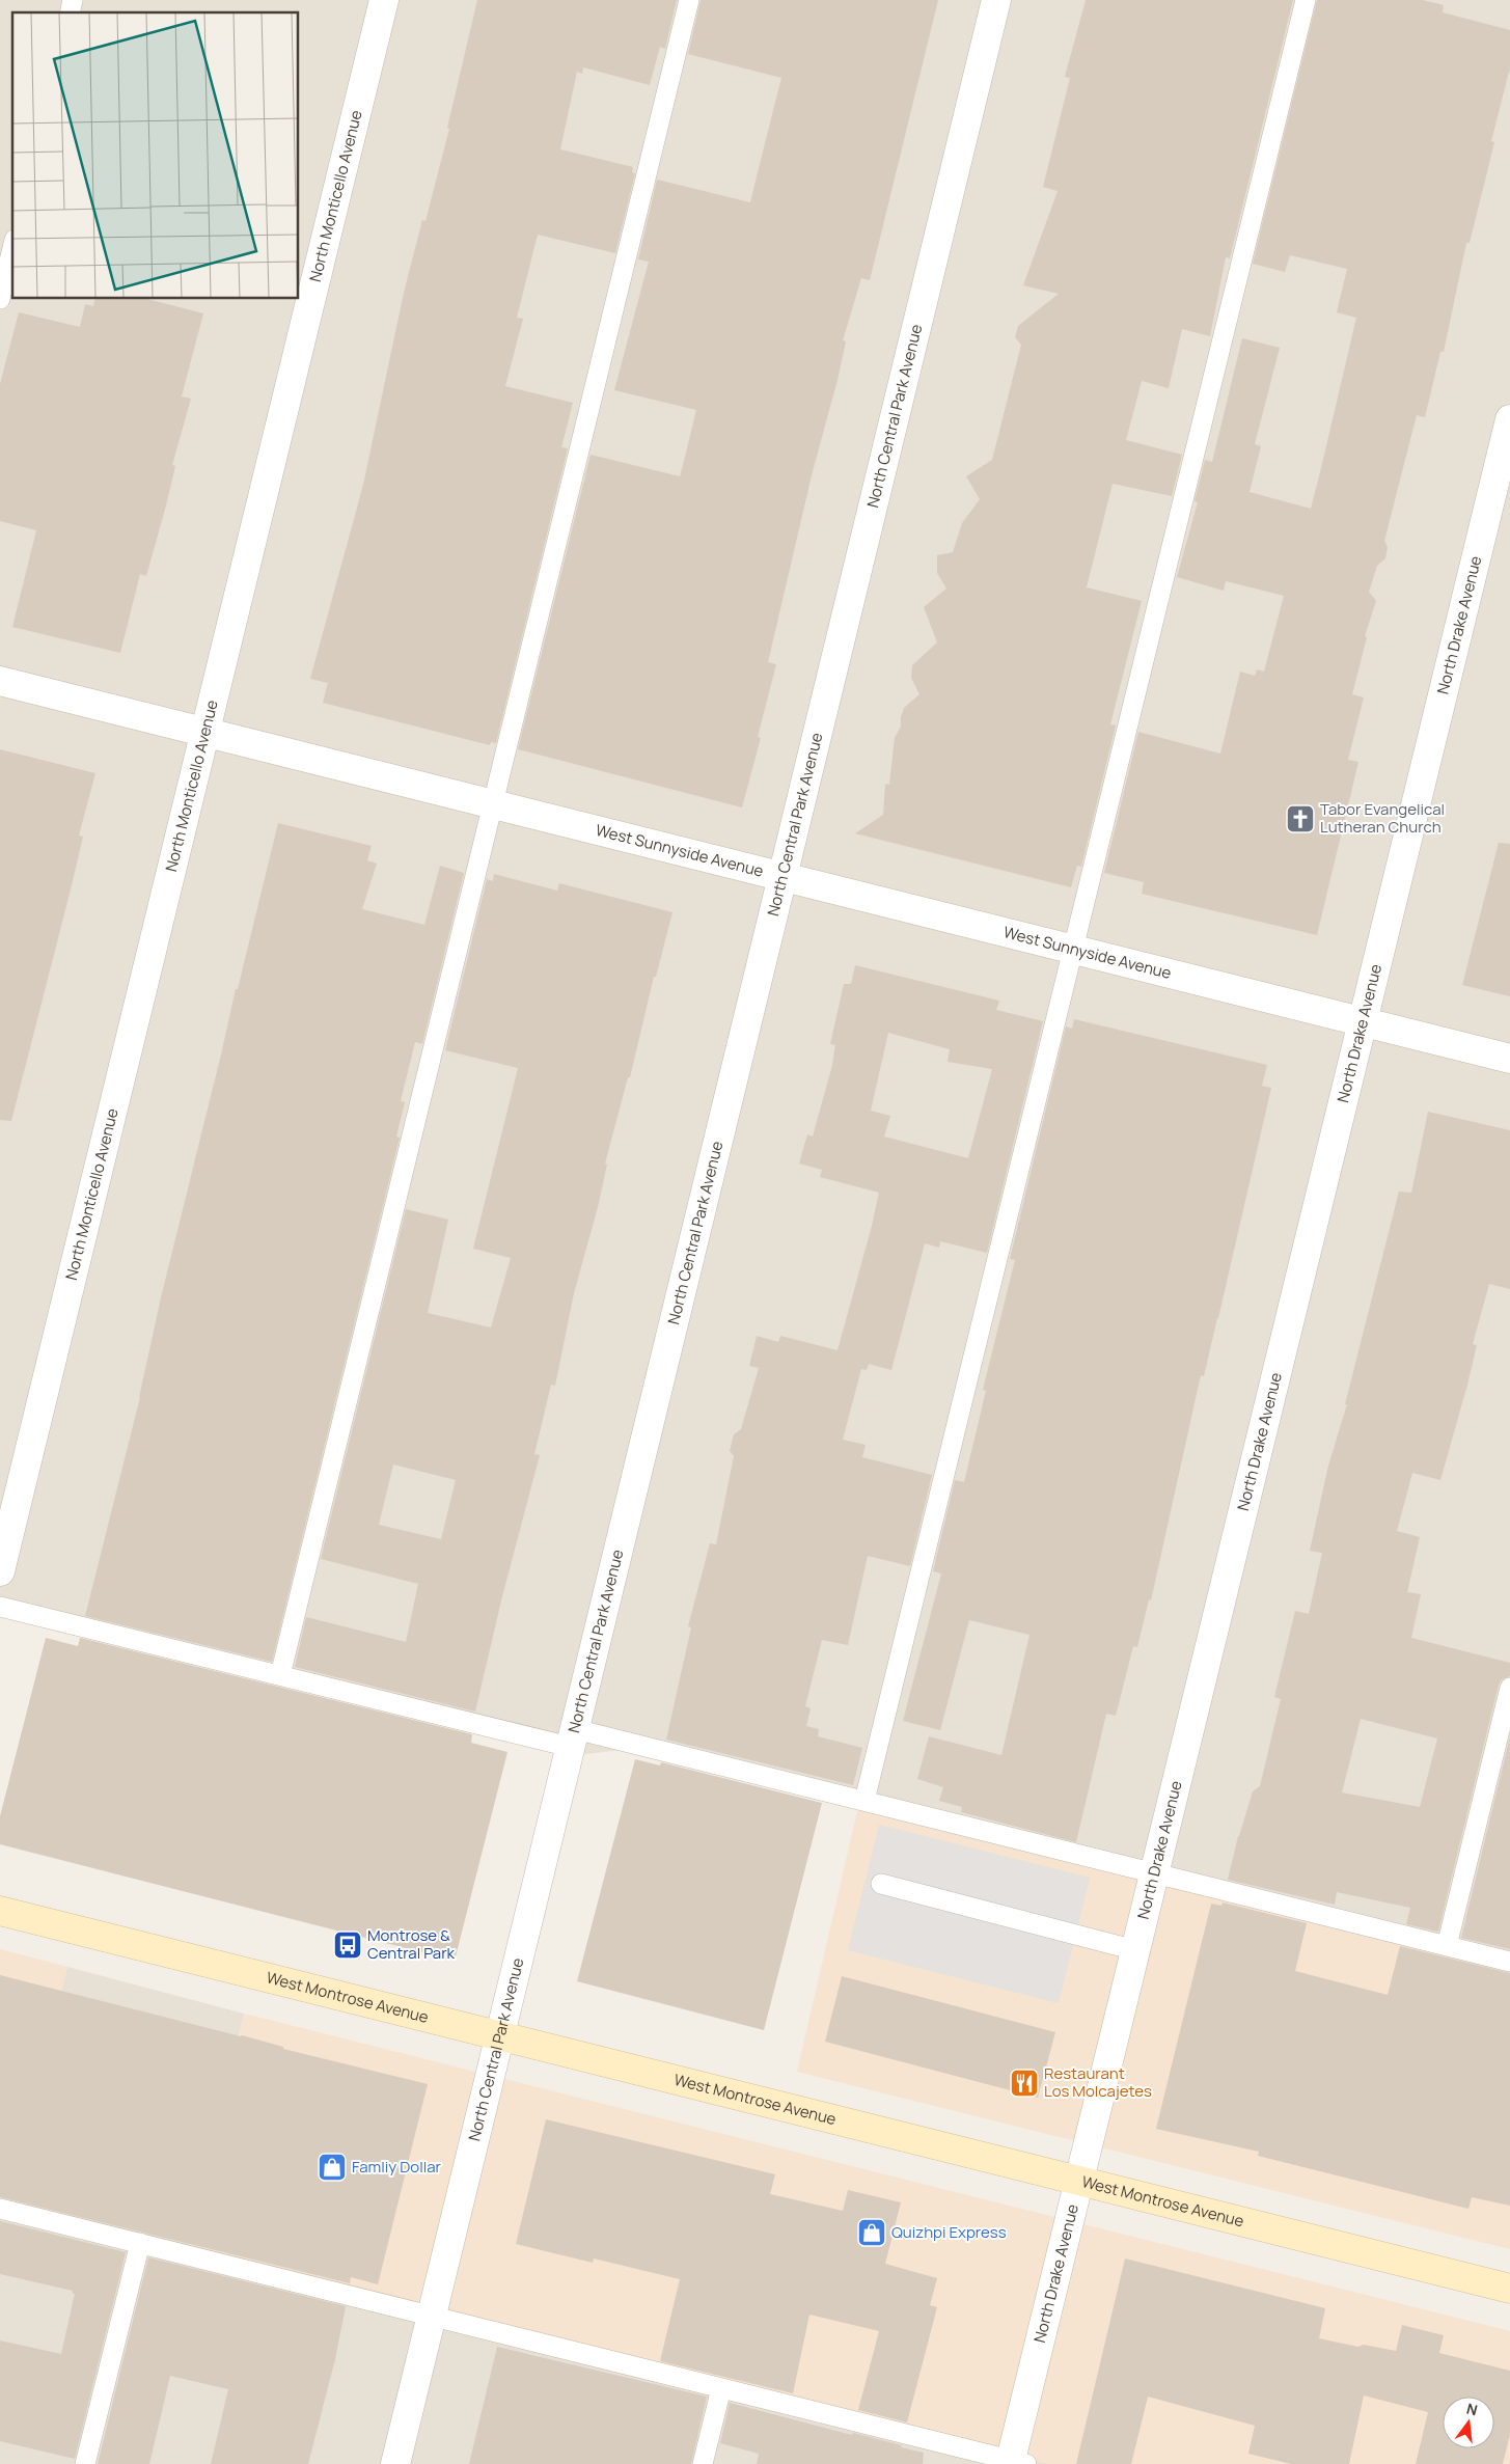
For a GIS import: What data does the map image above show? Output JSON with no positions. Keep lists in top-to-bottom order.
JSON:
{
  "streets": {
    "main road": ["West Montrose Avenue"],
    "street": [
      "North Monticello Avenue",
      "North Central Park Avenue",
      "North Drake Avenue",
      "West Sunnyside Avenue"
    ]
  },
  "crossings": [
    ["North Monticello Avenue", "West Sunnyside Avenue"],
    ["North Central Park Avenue", "West Sunnyside Avenue"],
    ["North Central Park Avenue", "West Montrose Avenue"],
    ["North Drake Avenue", "West Sunnyside Avenue"],
    ["North Drake Avenue", "West Montrose Avenue"]
  ],
  "places": {
    "church": ["Tabor Evangelical Lutheran Church"],
    "bus stop": ["Montrose & Central Park"],
    "restaurant": ["Restaurant Los Molcajetes"],
    "shop": ["Famliy Dollar", "Quizhpi Express"]
  },
  "north": "top"
}
